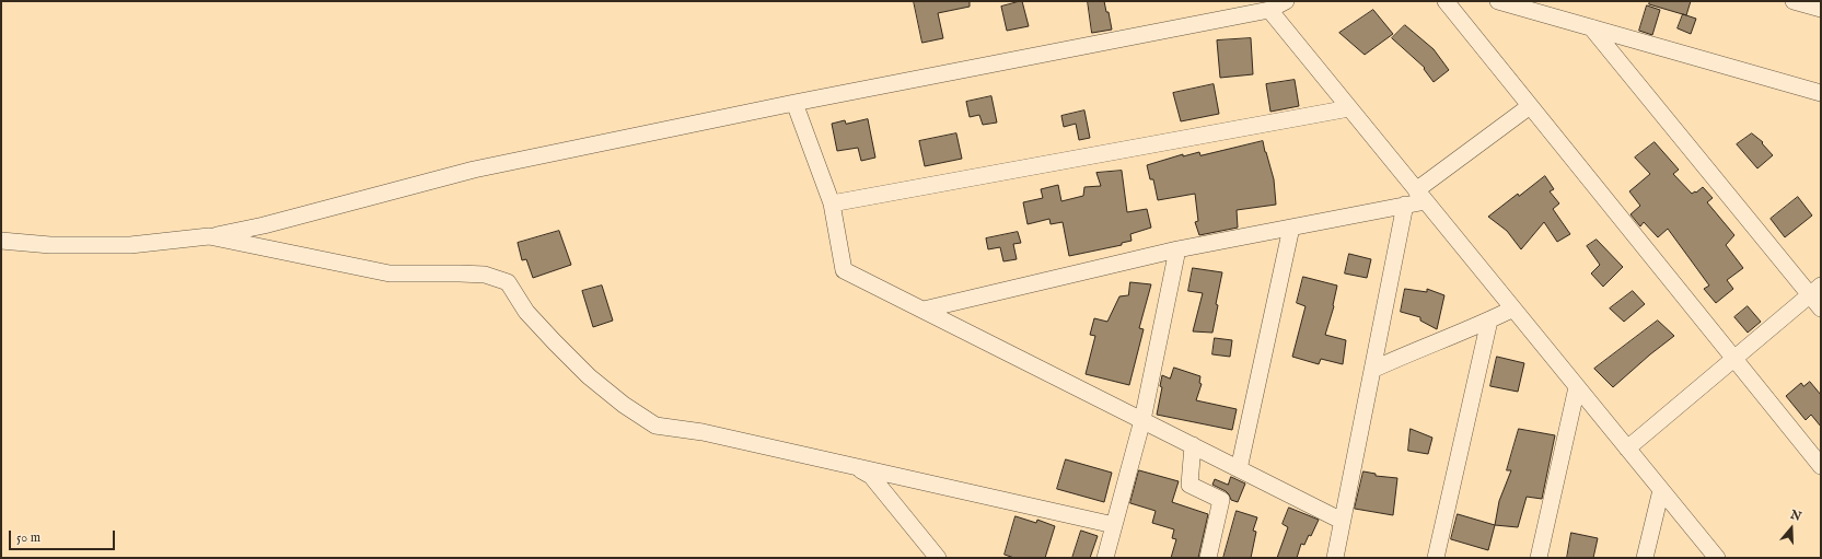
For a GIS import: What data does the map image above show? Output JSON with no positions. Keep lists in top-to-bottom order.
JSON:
{
  "scale_bar": "50 m",
  "north": "top"
}
